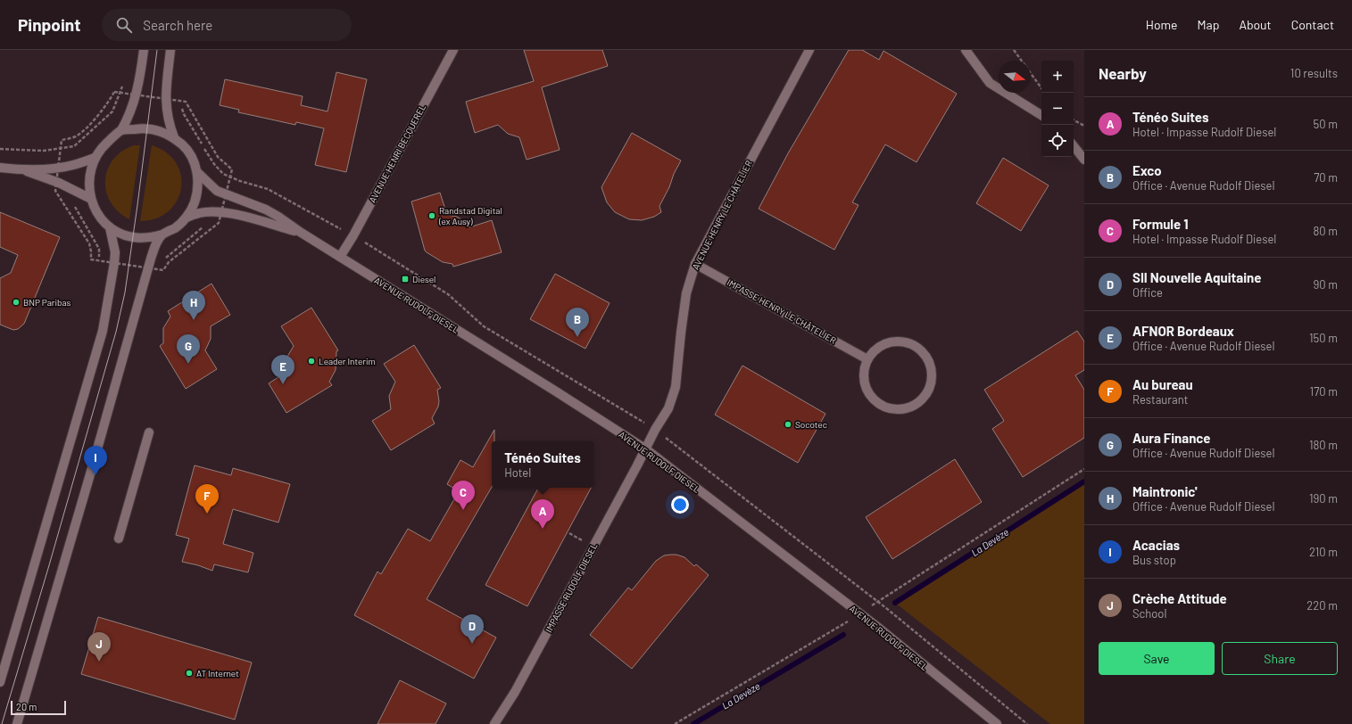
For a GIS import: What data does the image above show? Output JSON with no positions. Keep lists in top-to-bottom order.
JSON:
{
  "streets": {
    "street": [
      "AVENUE HENRI BECQUEREL",
      "AVENUE HENRY LE CHÂTELIER",
      "AVENUE RUDOLF DIESEL",
      "IMPASSE HENRY LE CHÂTELIER",
      "IMPASSE RUDOLF DIESEL"
    ]
  },
  "crossings": [
    ["AVENUE HENRI BECQUEREL", "AVENUE RUDOLF DIESEL"],
    ["AVENUE HENRY LE CHÂTELIER", "AVENUE RUDOLF DIESEL"],
    ["AVENUE HENRY LE CHÂTELIER", "IMPASSE HENRY LE CHÂTELIER"],
    ["AVENUE HENRY LE CHÂTELIER", "IMPASSE RUDOLF DIESEL"],
    ["AVENUE RUDOLF DIESEL", "IMPASSE RUDOLF DIESEL"]
  ],
  "water": ["La Devèze"],
  "places": {
    "other": [
      "Randstad Digital (ex Ausy)",
      "BNP Paribas",
      "Leader Interim",
      "Socotec",
      "AT Internet"
    ],
    "transit": ["Diesel"]
  },
  "scale_bar": "20 m",
  "north": "right",
  "page": {
    "header": "Pinpoint",
    "search": "Search here",
    "nav": [
      "Home",
      "Map",
      "About",
      "Contact"
    ],
    "heading": ["Nearby", "10 results"],
    "map_buttons": ["+", "−"],
    "list": [
      {
        "mark": "A",
        "name": "Ténéo Suites",
        "note": "Hotel · Impasse Rudolf Diesel",
        "value": "50 m"
      },
      {
        "mark": "B",
        "name": "Exco",
        "note": "Office · Avenue Rudolf Diesel",
        "value": "70 m"
      },
      {
        "mark": "C",
        "name": "Formule 1",
        "note": "Hotel · Impasse Rudolf Diesel",
        "value": "80 m"
      },
      {
        "mark": "D",
        "name": "SII Nouvelle Aquitaine",
        "note": "Office",
        "value": "90 m"
      },
      {
        "mark": "E",
        "name": "AFNOR Bordeaux",
        "note": "Office · Avenue Rudolf Diesel",
        "value": "150 m"
      },
      {
        "mark": "F",
        "name": "Au bureau",
        "note": "Restaurant",
        "value": "170 m"
      },
      {
        "mark": "G",
        "name": "Aura Finance",
        "note": "Office · Avenue Rudolf Diesel",
        "value": "180 m"
      },
      {
        "mark": "H",
        "name": "Maintronic'",
        "note": "Office · Avenue Rudolf Diesel",
        "value": "190 m"
      },
      {
        "mark": "I",
        "name": "Acacias",
        "note": "Bus stop",
        "value": "210 m"
      },
      {
        "mark": "J",
        "name": "Crèche Attitude",
        "note": "School",
        "value": "220 m"
      }
    ],
    "pins": [
      "H",
      "B",
      "G",
      "E",
      "I",
      "C",
      "F",
      "A",
      "D",
      "J"
    ],
    "popup": ["Ténéo Suites", "Hotel"],
    "buttons": ["Save", "Share"],
    "scale": "20 m"
  }
}
